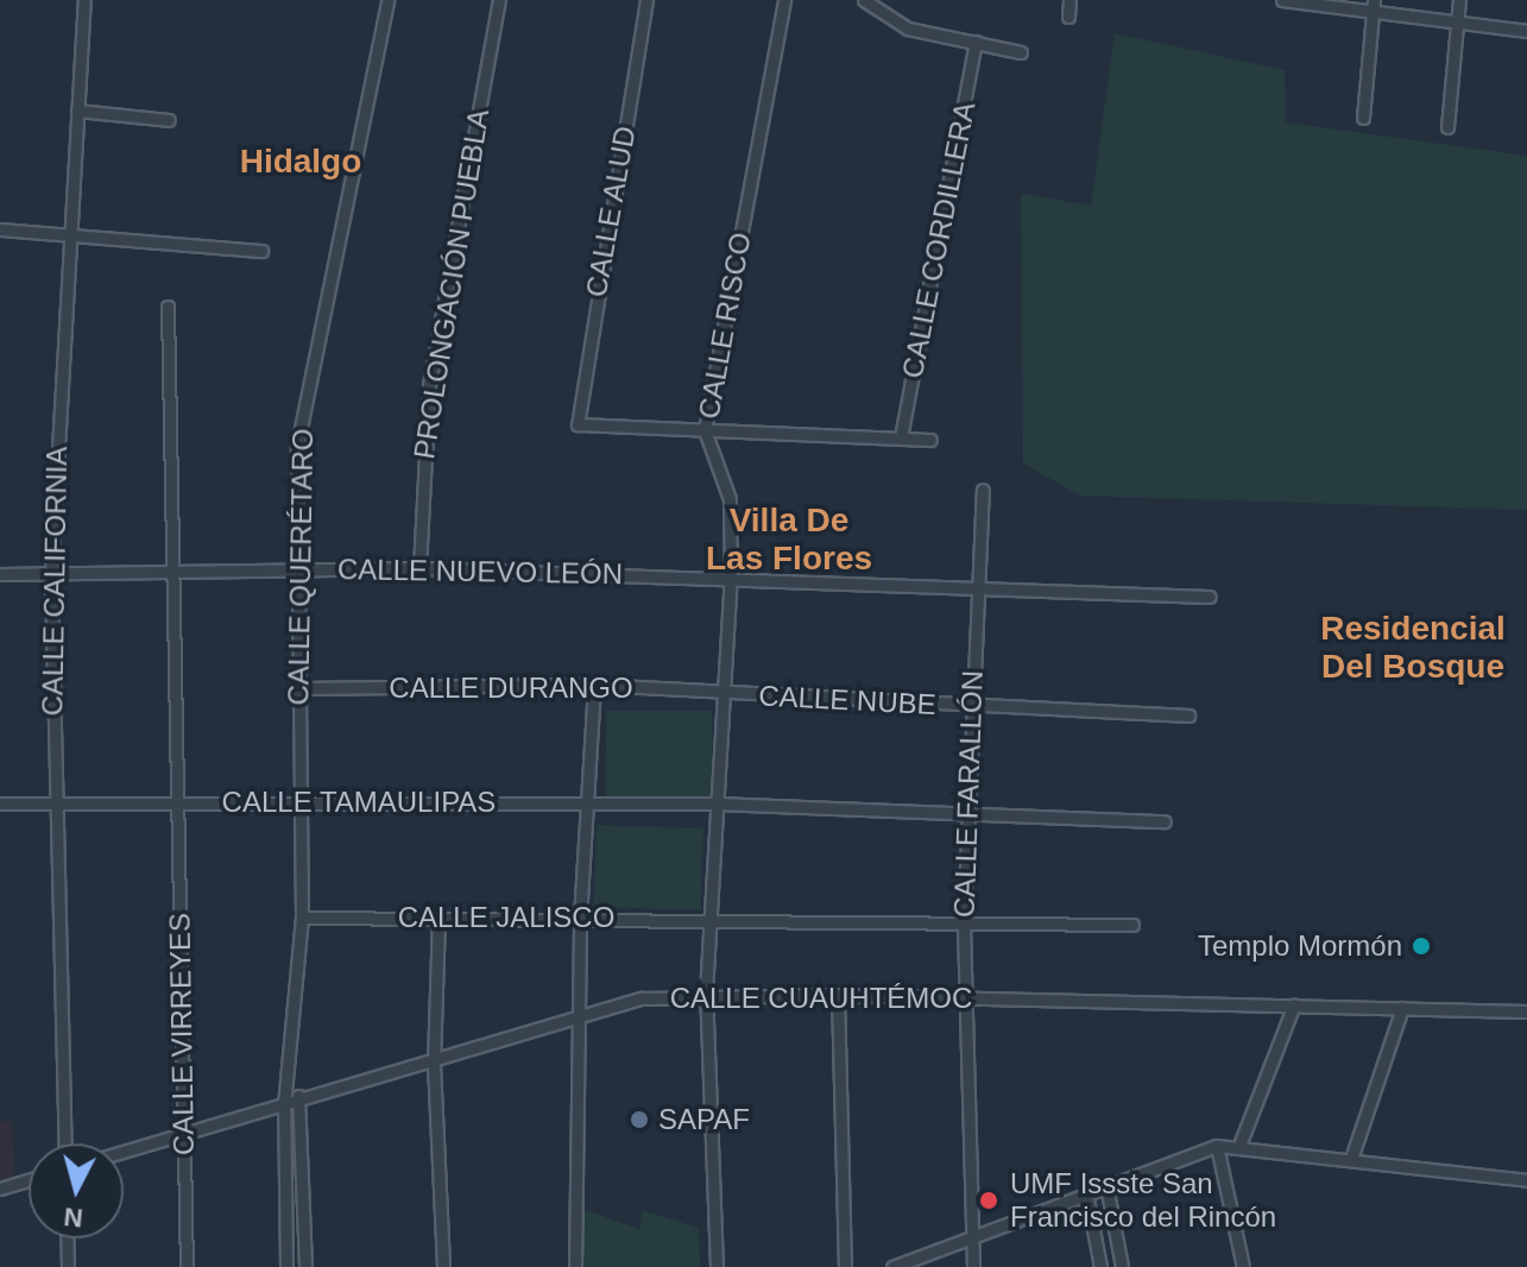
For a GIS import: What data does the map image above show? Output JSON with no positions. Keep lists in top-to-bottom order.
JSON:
{
  "streets": {
    "street": [
      "CALLE ALUD",
      "CALLE CORDILLERA",
      "PROLONGACIÓN PUEBLA",
      "CALLE RISCO",
      "CALLE QUERÉTARO",
      "CALLE NUEVO LEÓN",
      "CALLE CALIFORNIA",
      "CALLE DURANGO",
      "CALLE NUBE",
      "CALLE FARALLÓN",
      "CALLE TAMAULIPAS",
      "CALLE JALISCO",
      "CALLE CUAUHTÉMOC",
      "CALLE VIRREYES"
    ]
  },
  "crossings": [
    ["CALLE ALUD", "CALLE RISCO"],
    ["PROLONGACIÓN PUEBLA", "CALLE NUEVO LEÓN"],
    ["CALLE RISCO", "CALLE NUEVO LEÓN"],
    ["CALLE RISCO", "CALLE DURANGO"],
    ["CALLE RISCO", "CALLE NUBE"],
    ["CALLE RISCO", "CALLE TAMAULIPAS"],
    ["CALLE RISCO", "CALLE JALISCO"],
    ["CALLE RISCO", "CALLE CUAUHTÉMOC"],
    ["CALLE QUERÉTARO", "CALLE NUEVO LEÓN"],
    ["CALLE QUERÉTARO", "CALLE DURANGO"],
    ["CALLE QUERÉTARO", "CALLE TAMAULIPAS"],
    ["CALLE QUERÉTARO", "CALLE JALISCO"],
    ["CALLE QUERÉTARO", "CALLE CUAUHTÉMOC"],
    ["CALLE NUEVO LEÓN", "CALLE CALIFORNIA"],
    ["CALLE NUEVO LEÓN", "CALLE FARALLÓN"],
    ["CALLE NUEVO LEÓN", "CALLE VIRREYES"],
    ["CALLE CALIFORNIA", "CALLE TAMAULIPAS"],
    ["CALLE DURANGO", "CALLE NUBE"],
    ["CALLE NUBE", "CALLE FARALLÓN"],
    ["CALLE FARALLÓN", "CALLE TAMAULIPAS"],
    ["CALLE FARALLÓN", "CALLE JALISCO"],
    ["CALLE FARALLÓN", "CALLE CUAUHTÉMOC"],
    ["CALLE TAMAULIPAS", "CALLE VIRREYES"],
    ["CALLE CUAUHTÉMOC", "CALLE VIRREYES"]
  ],
  "districts": ["Hidalgo", "Villa De Las Flores", "Residencial Del Bosque"],
  "places": ["Templo Mormón", "SAPAF", "UMF Issste San Francisco del Rincón"],
  "north": "bottom"
}
